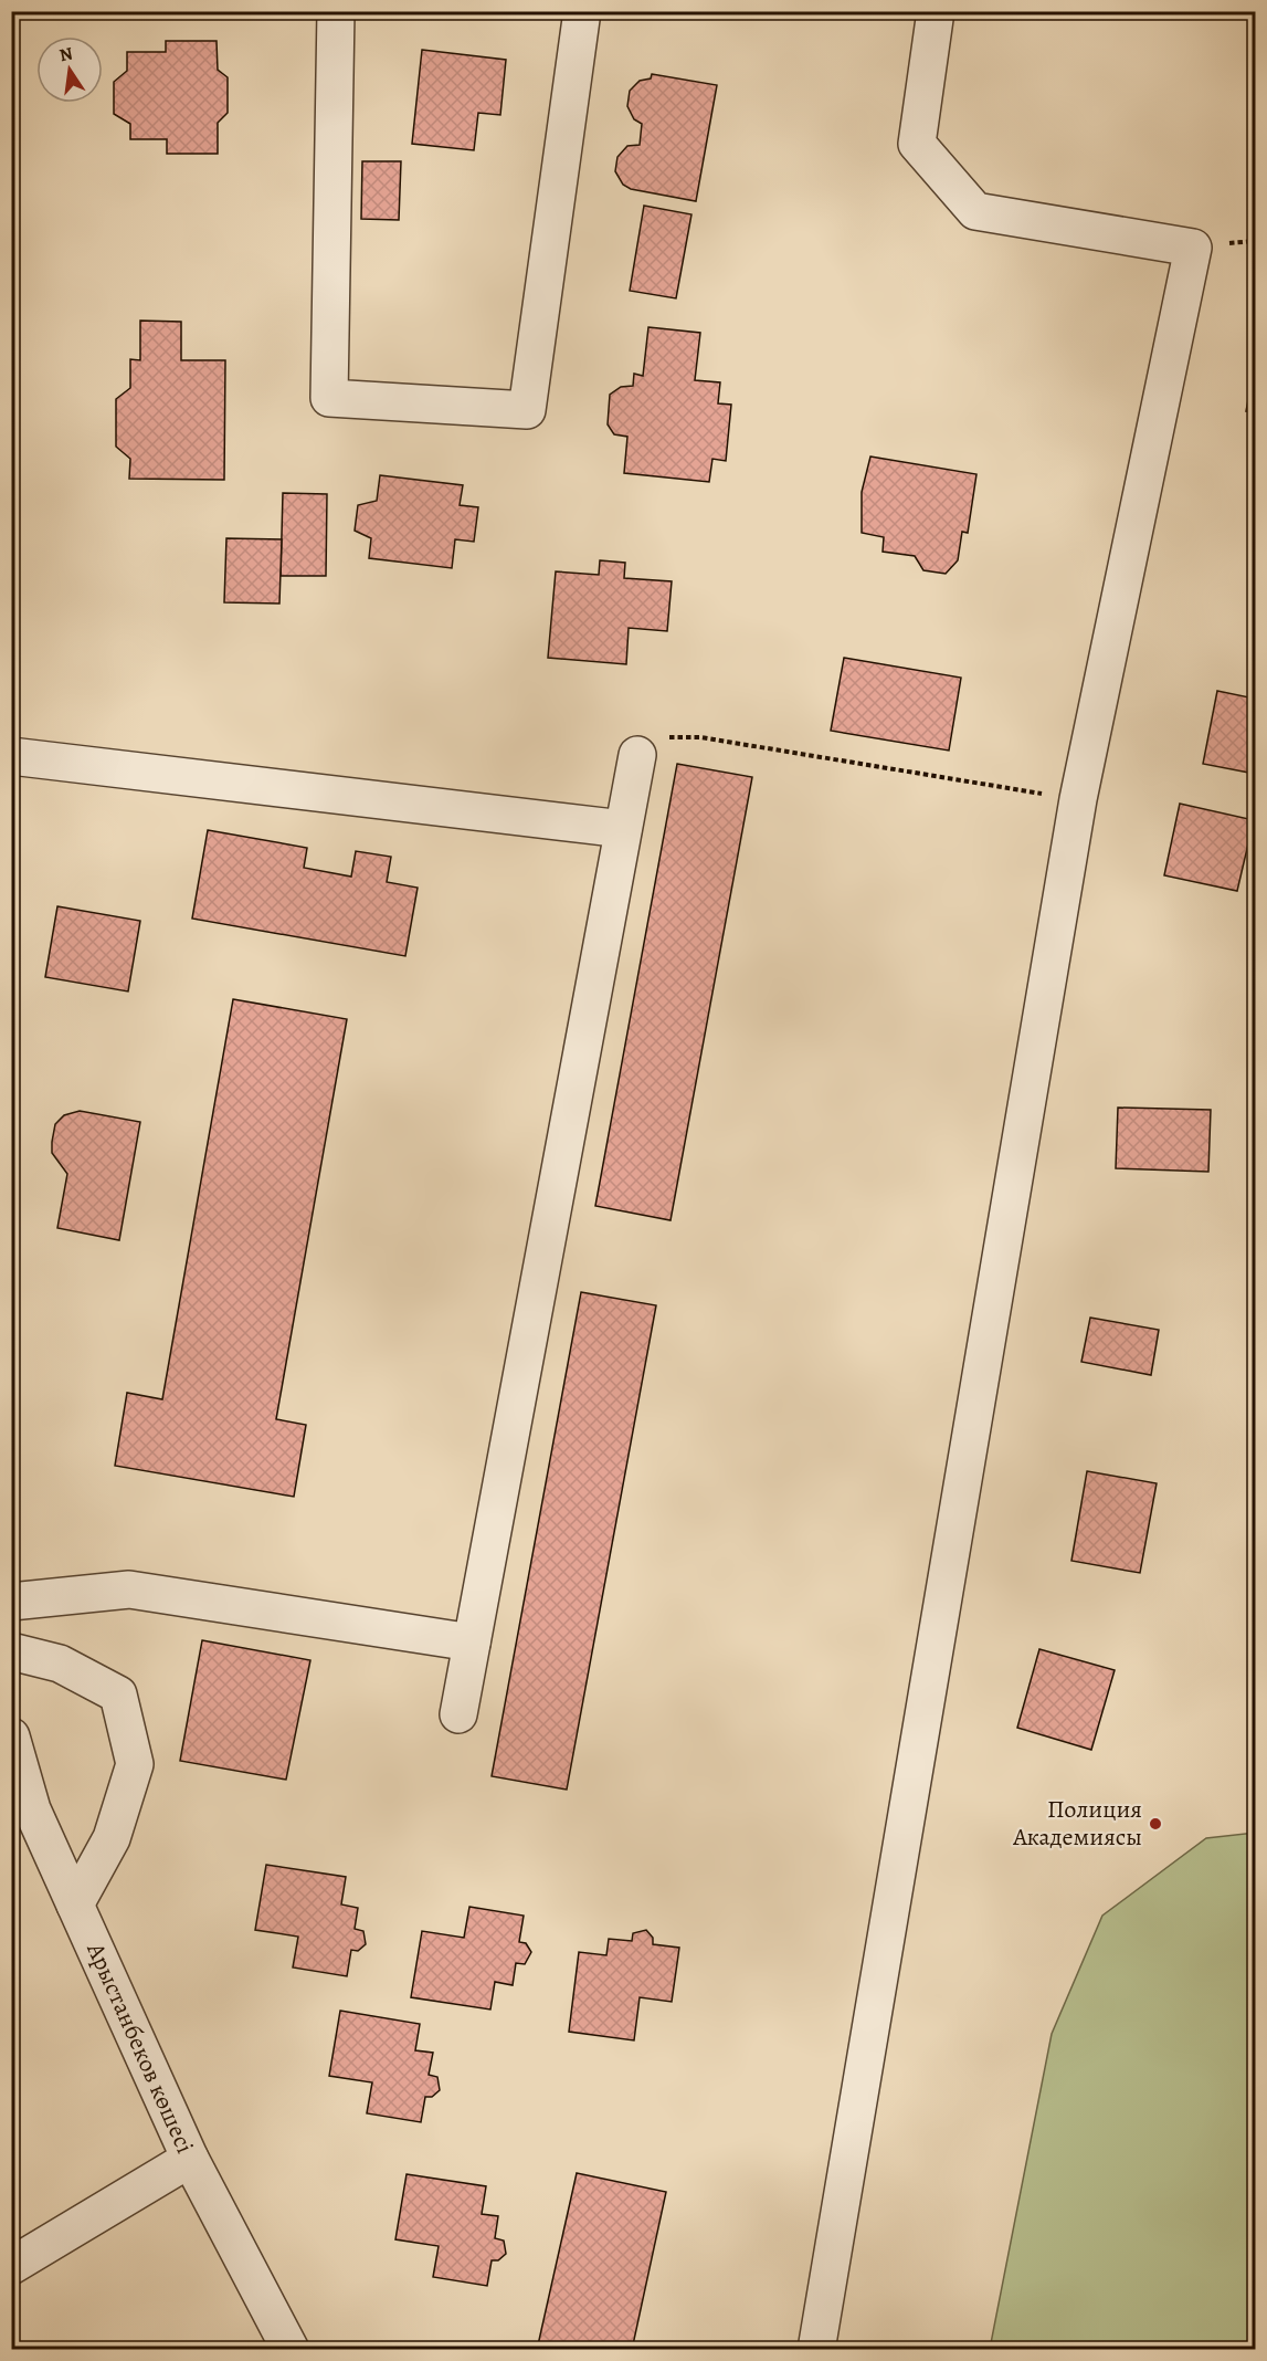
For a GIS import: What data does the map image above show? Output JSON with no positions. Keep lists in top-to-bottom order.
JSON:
{
  "streets": {
    "street": ["Арыстанбеков көшесі"]
  },
  "places": ["Полиция Академиясы"],
  "north": "top"
}
